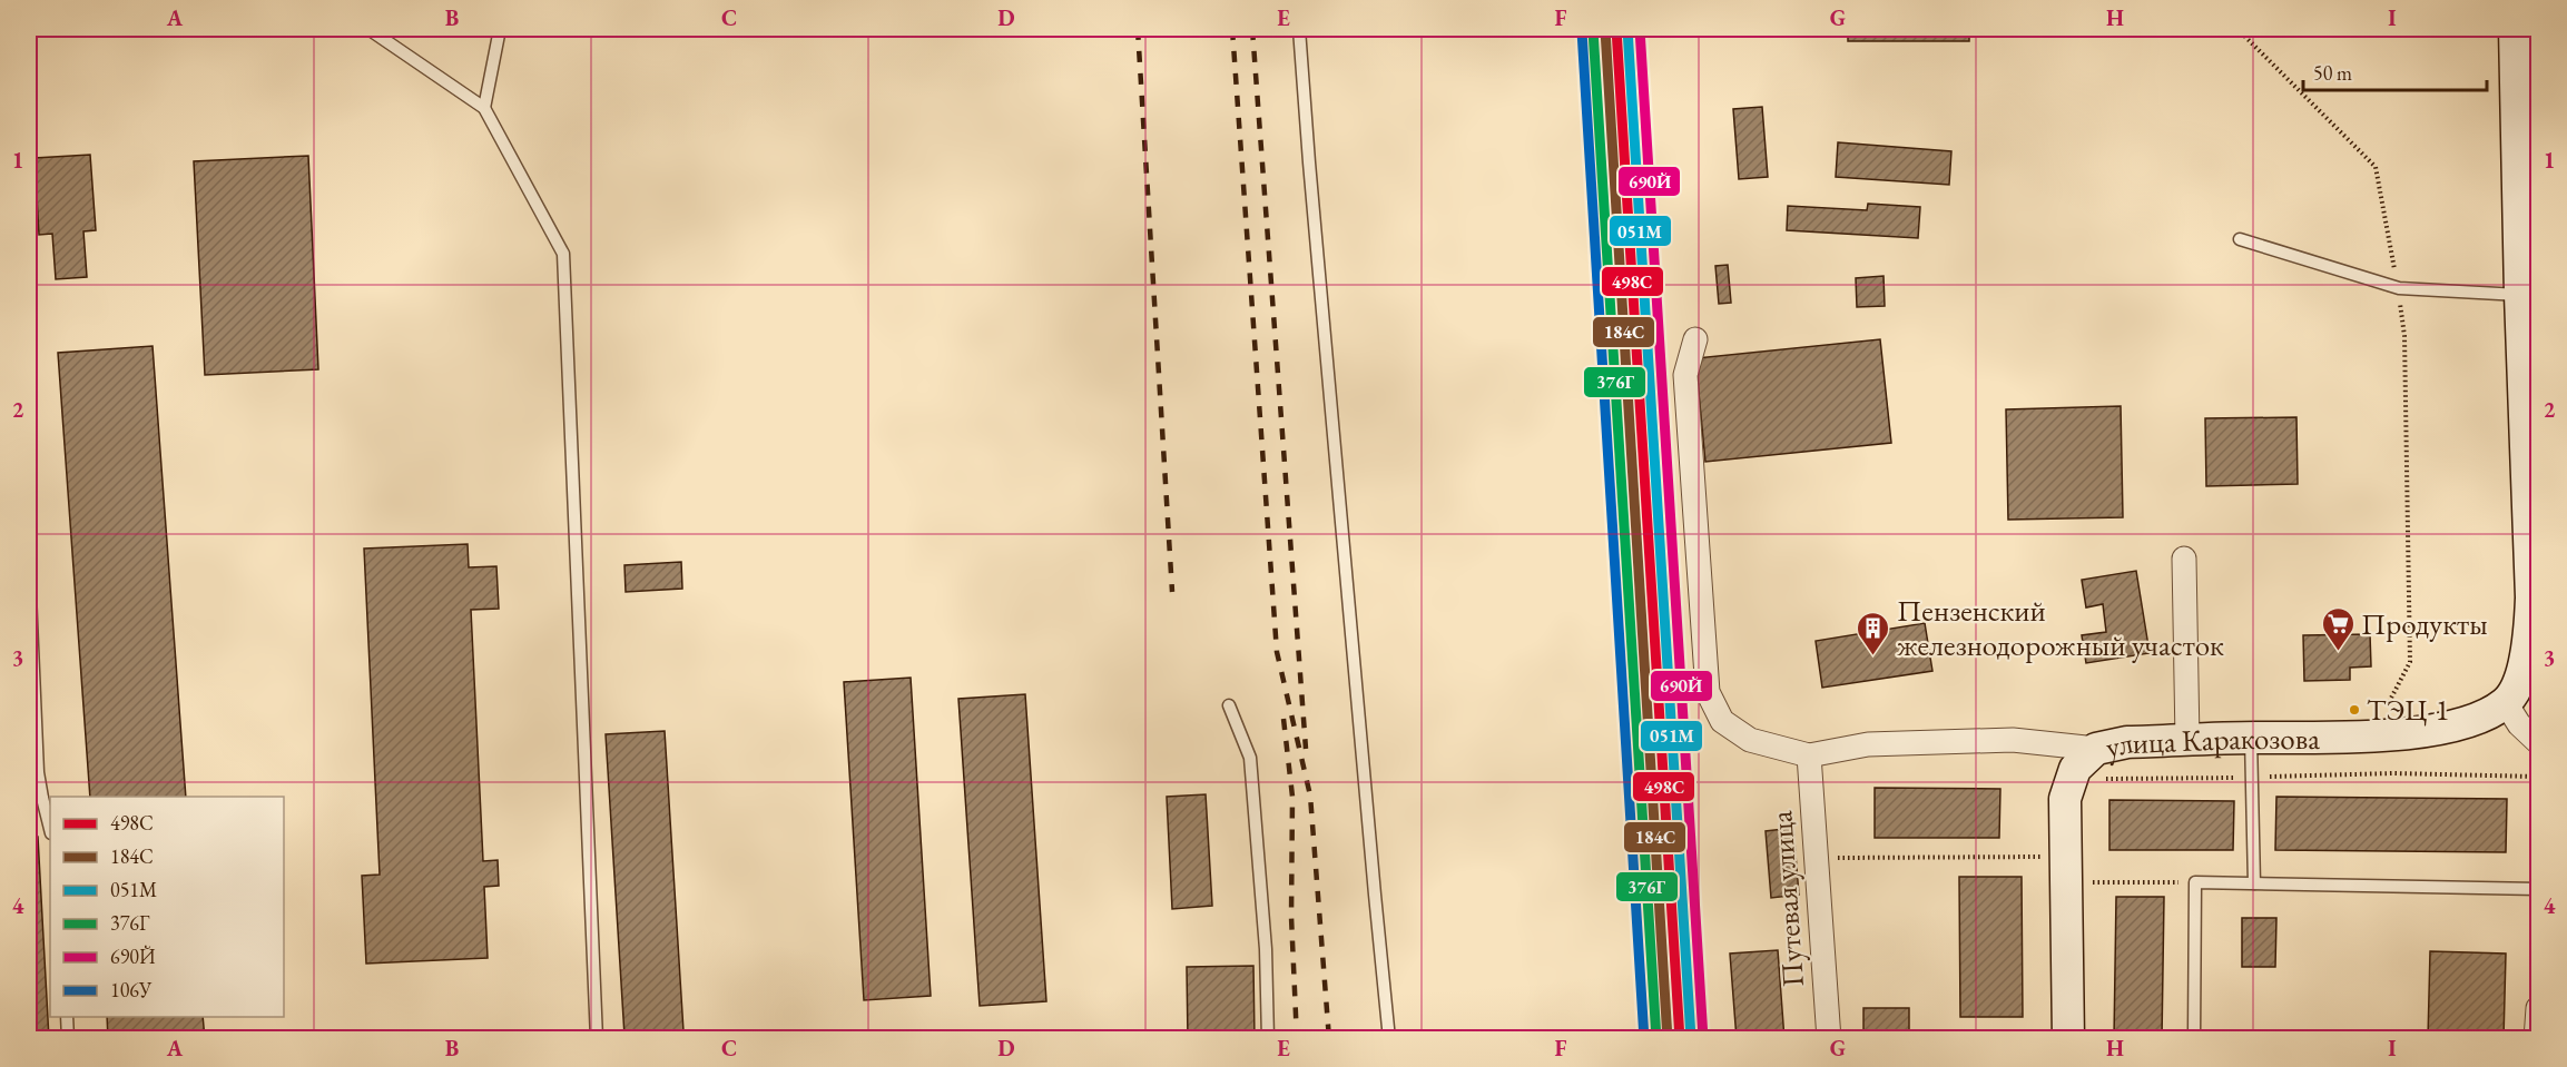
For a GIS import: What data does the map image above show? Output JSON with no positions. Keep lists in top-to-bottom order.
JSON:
{
  "streets": {
    "main road": ["улица Каракозова"],
    "street": ["Путевая улица"]
  },
  "places": {
    "supermarket": ["Продукты"],
    "building": ["Пензенский железнодорожный участок"],
    "other": ["ТЭЦ-1"]
  },
  "lines": [
    "transit line 498С",
    "transit line 051М",
    "transit line 690Й",
    "transit line 184С",
    "transit line 376Г",
    "transit line 106У"
  ],
  "legend": [
    "498С",
    "184С",
    "051М",
    "376Г",
    "690Й",
    "106У"
  ],
  "scale_bar": "50 m",
  "grid": {
    "columns": [
      "A",
      "B",
      "C",
      "D",
      "E",
      "F",
      "G",
      "H",
      "I"
    ],
    "rows": [
      "1",
      "2",
      "3",
      "4"
    ]
  }
}
